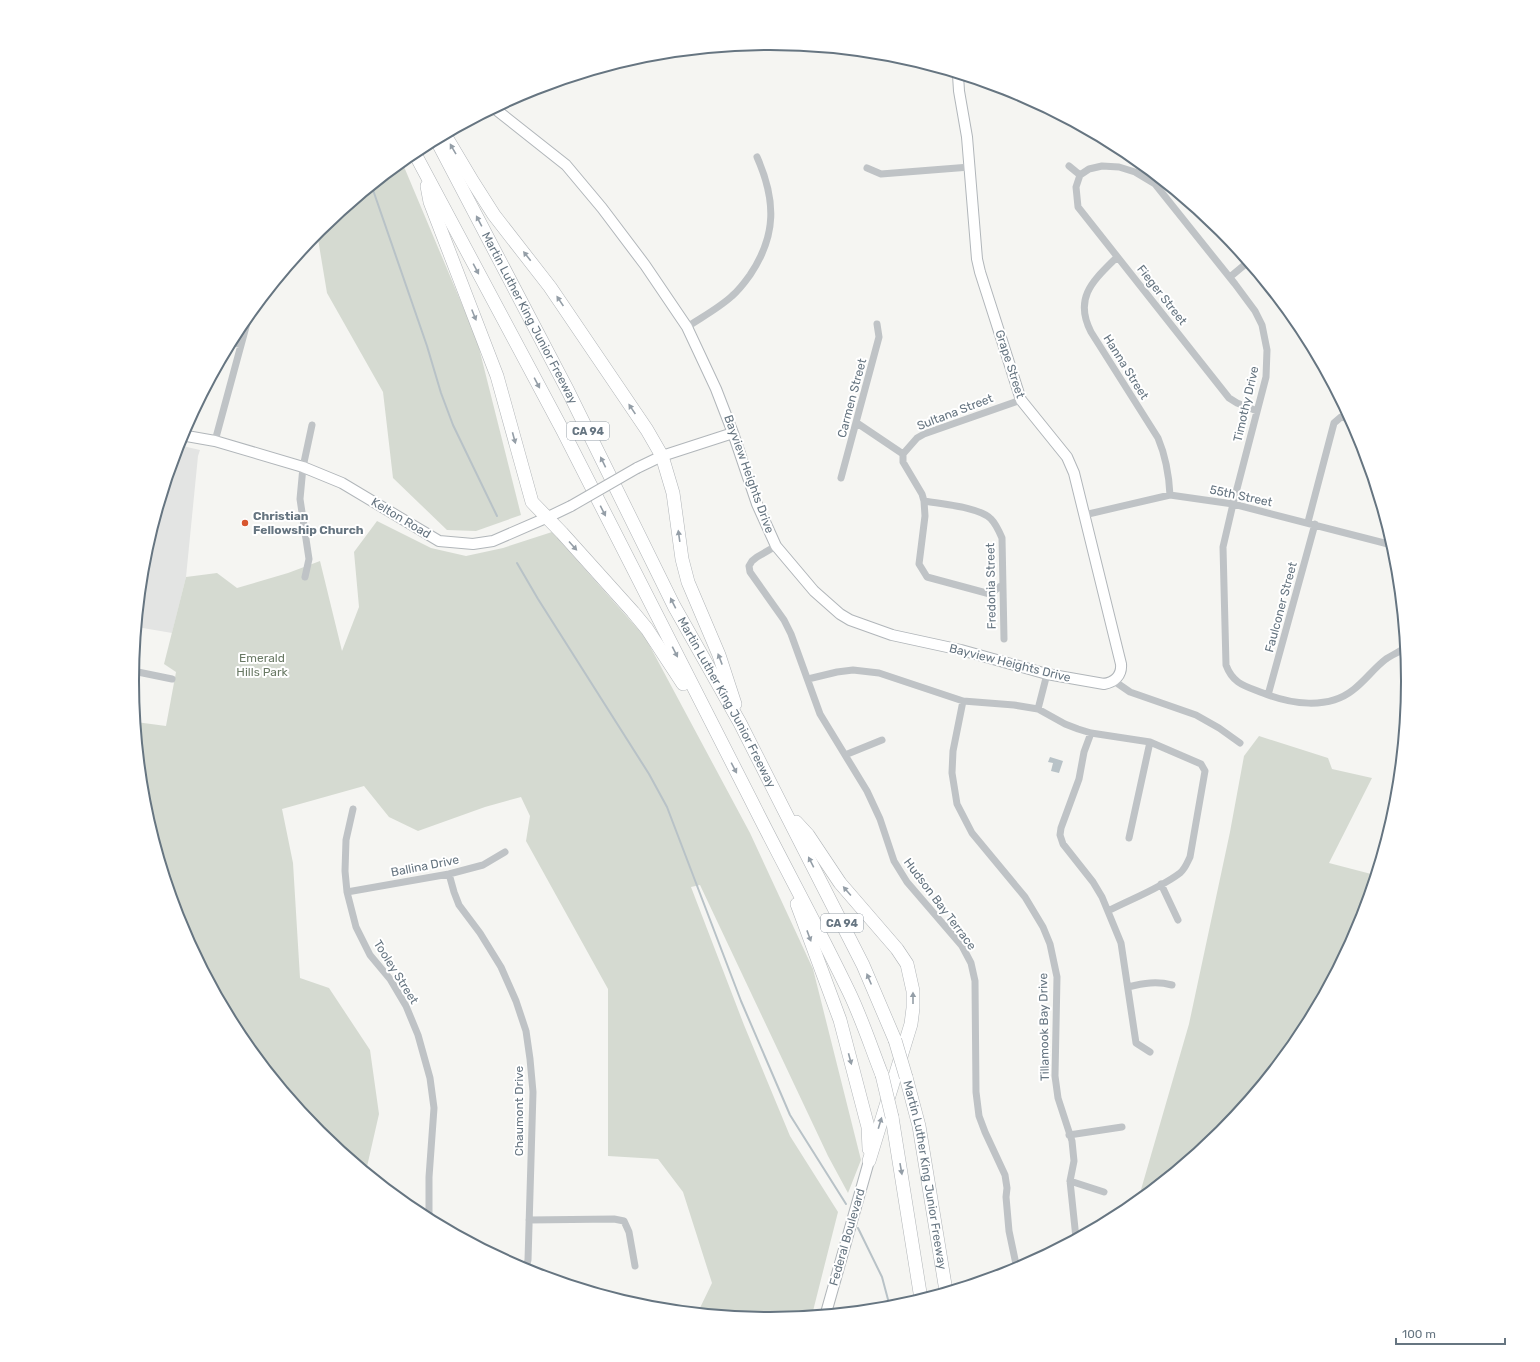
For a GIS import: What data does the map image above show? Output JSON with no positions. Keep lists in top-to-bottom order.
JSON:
{
  "streets": {
    "highway": ["Martin Luther King Junior Freeway", "CA 94"],
    "street": [
      "Fieger Street",
      "Grape Street",
      "Hanna Street",
      "Carmen Street",
      "Timothy Drive",
      "Sultana Street",
      "Bayview Heights Drive",
      "55th Street",
      "Kelton Road",
      "Fredonia Street",
      "Faulconer Street",
      "Ballina Drive",
      "Hudson Bay Terrace",
      "Tooley Street",
      "Tillamook Bay Drive",
      "Chaumont Drive",
      "Federal Boulevard"
    ]
  },
  "crossings": [
    ["Fieger Street", "Hanna Street"],
    ["Fieger Street", "Timothy Drive"],
    ["Grape Street", "Sultana Street"],
    ["Grape Street", "Bayview Heights Drive"],
    ["Grape Street", "55th Street"],
    ["Hanna Street", "55th Street"],
    ["Timothy Drive", "55th Street"],
    ["Timothy Drive", "Faulconer Street"],
    ["Bayview Heights Drive", "Kelton Road"],
    ["Bayview Heights Drive", "Hudson Bay Terrace"],
    ["55th Street", "Faulconer Street"],
    ["Ballina Drive", "Tooley Street"],
    ["Ballina Drive", "Chaumont Drive"]
  ],
  "parks": ["Emerald Hills Park"],
  "places": ["Christian Fellowship Church"],
  "scale_bar": "100 m"
}
